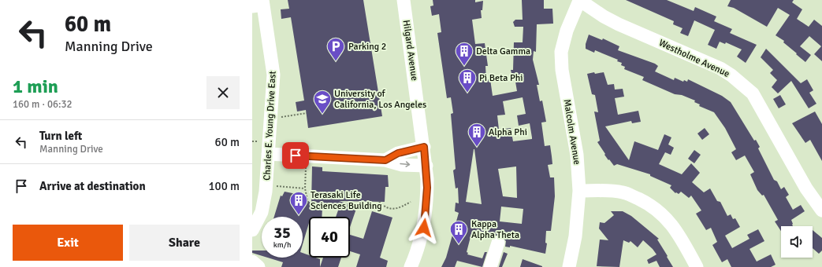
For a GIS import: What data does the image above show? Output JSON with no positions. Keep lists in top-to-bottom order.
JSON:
{
  "streets": {
    "street": [
      "Hilgard Avenue",
      "Westholme Avenue",
      "Charles E. Young Drive East",
      "Malcolm Avenue"
    ]
  },
  "crossings": [
    ["Westholme Avenue", "Malcolm Avenue"]
  ],
  "places": {
    "parking": ["Parking 2"],
    "building": [
      "Delta Gamma",
      "Pi Beta Phi",
      "Alpha Phi",
      "Terasaki Life Sciences Building",
      "Kappa Alpha Theta"
    ],
    "school or university": ["University of California, Los Angeles"]
  },
  "page": {
    "turn": ["60 m", "Manning Drive"],
    "heading": ["1 min", "160 m · 06:32"],
    "list": [
      {
        "name": "Turn left",
        "note": "Manning Drive",
        "value": "60 m"
      },
      {
        "name": "Arrive at destination",
        "value": "100 m"
      }
    ],
    "speed": "35 km/h",
    "limit": "40",
    "buttons": ["Exit", "Share"]
  }
}
